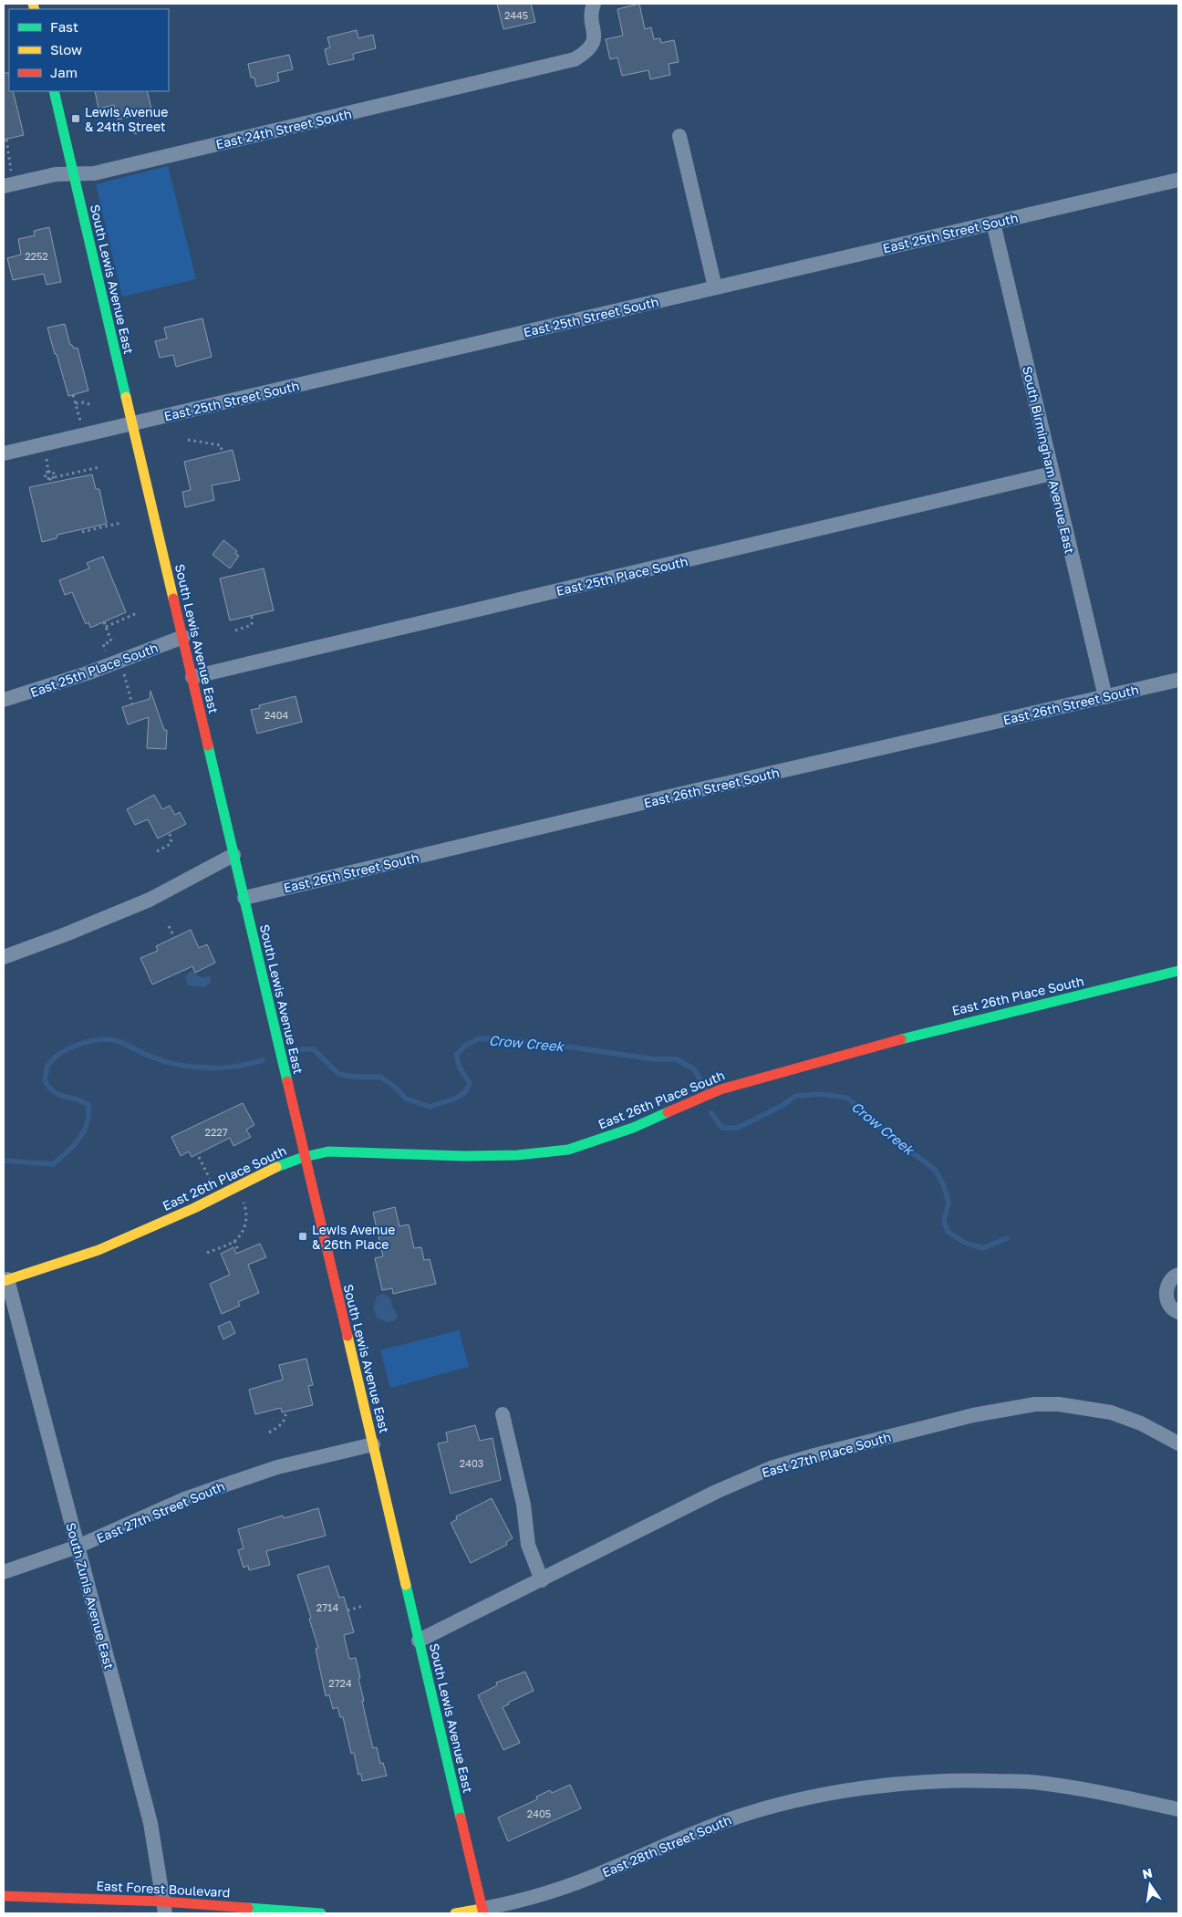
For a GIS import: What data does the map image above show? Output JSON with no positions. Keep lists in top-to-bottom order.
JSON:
{
  "streets": {
    "main road": ["South Lewis Avenue East", "East 26th Place South", "East Forest Boulevard"],
    "street": [
      "East 24th Street South",
      "East 25th Street South",
      "South Birmingham Avenue East",
      "East 25th Place South",
      "East 26th Street South",
      "East 27th Place South",
      "East 27th Street South",
      "South Zunis Avenue East",
      "East 28th Street South"
    ]
  },
  "crossings": [
    ["East 24th Street South", "South Lewis Avenue East"],
    ["East 25th Street South", "South Lewis Avenue East"],
    ["East 25th Street South", "South Birmingham Avenue East"],
    ["South Lewis Avenue East", "East 25th Place South"],
    ["South Lewis Avenue East", "East 26th Street South"],
    ["South Lewis Avenue East", "East 26th Place South"],
    ["South Lewis Avenue East", "East 27th Place South"],
    ["South Lewis Avenue East", "East 27th Street South"],
    ["South Lewis Avenue East", "East 28th Street South"],
    ["South Birmingham Avenue East", "East 25th Place South"],
    ["South Birmingham Avenue East", "East 26th Street South"],
    ["East 26th Place South", "South Zunis Avenue East"],
    ["East 27th Street South", "South Zunis Avenue East"],
    ["South Zunis Avenue East", "East Forest Boulevard"]
  ],
  "water": ["Crow Creek"],
  "places": {
    "transit": ["Lewis Avenue & 24th Street", "Lewis Avenue & 26th Place"]
  },
  "house_numbers": [
    "2445",
    "2252",
    "2404",
    "2227",
    "2403",
    "2714",
    "2724",
    "2405"
  ],
  "legend": ["Fast", "Slow", "Jam"],
  "north": "top"
}
